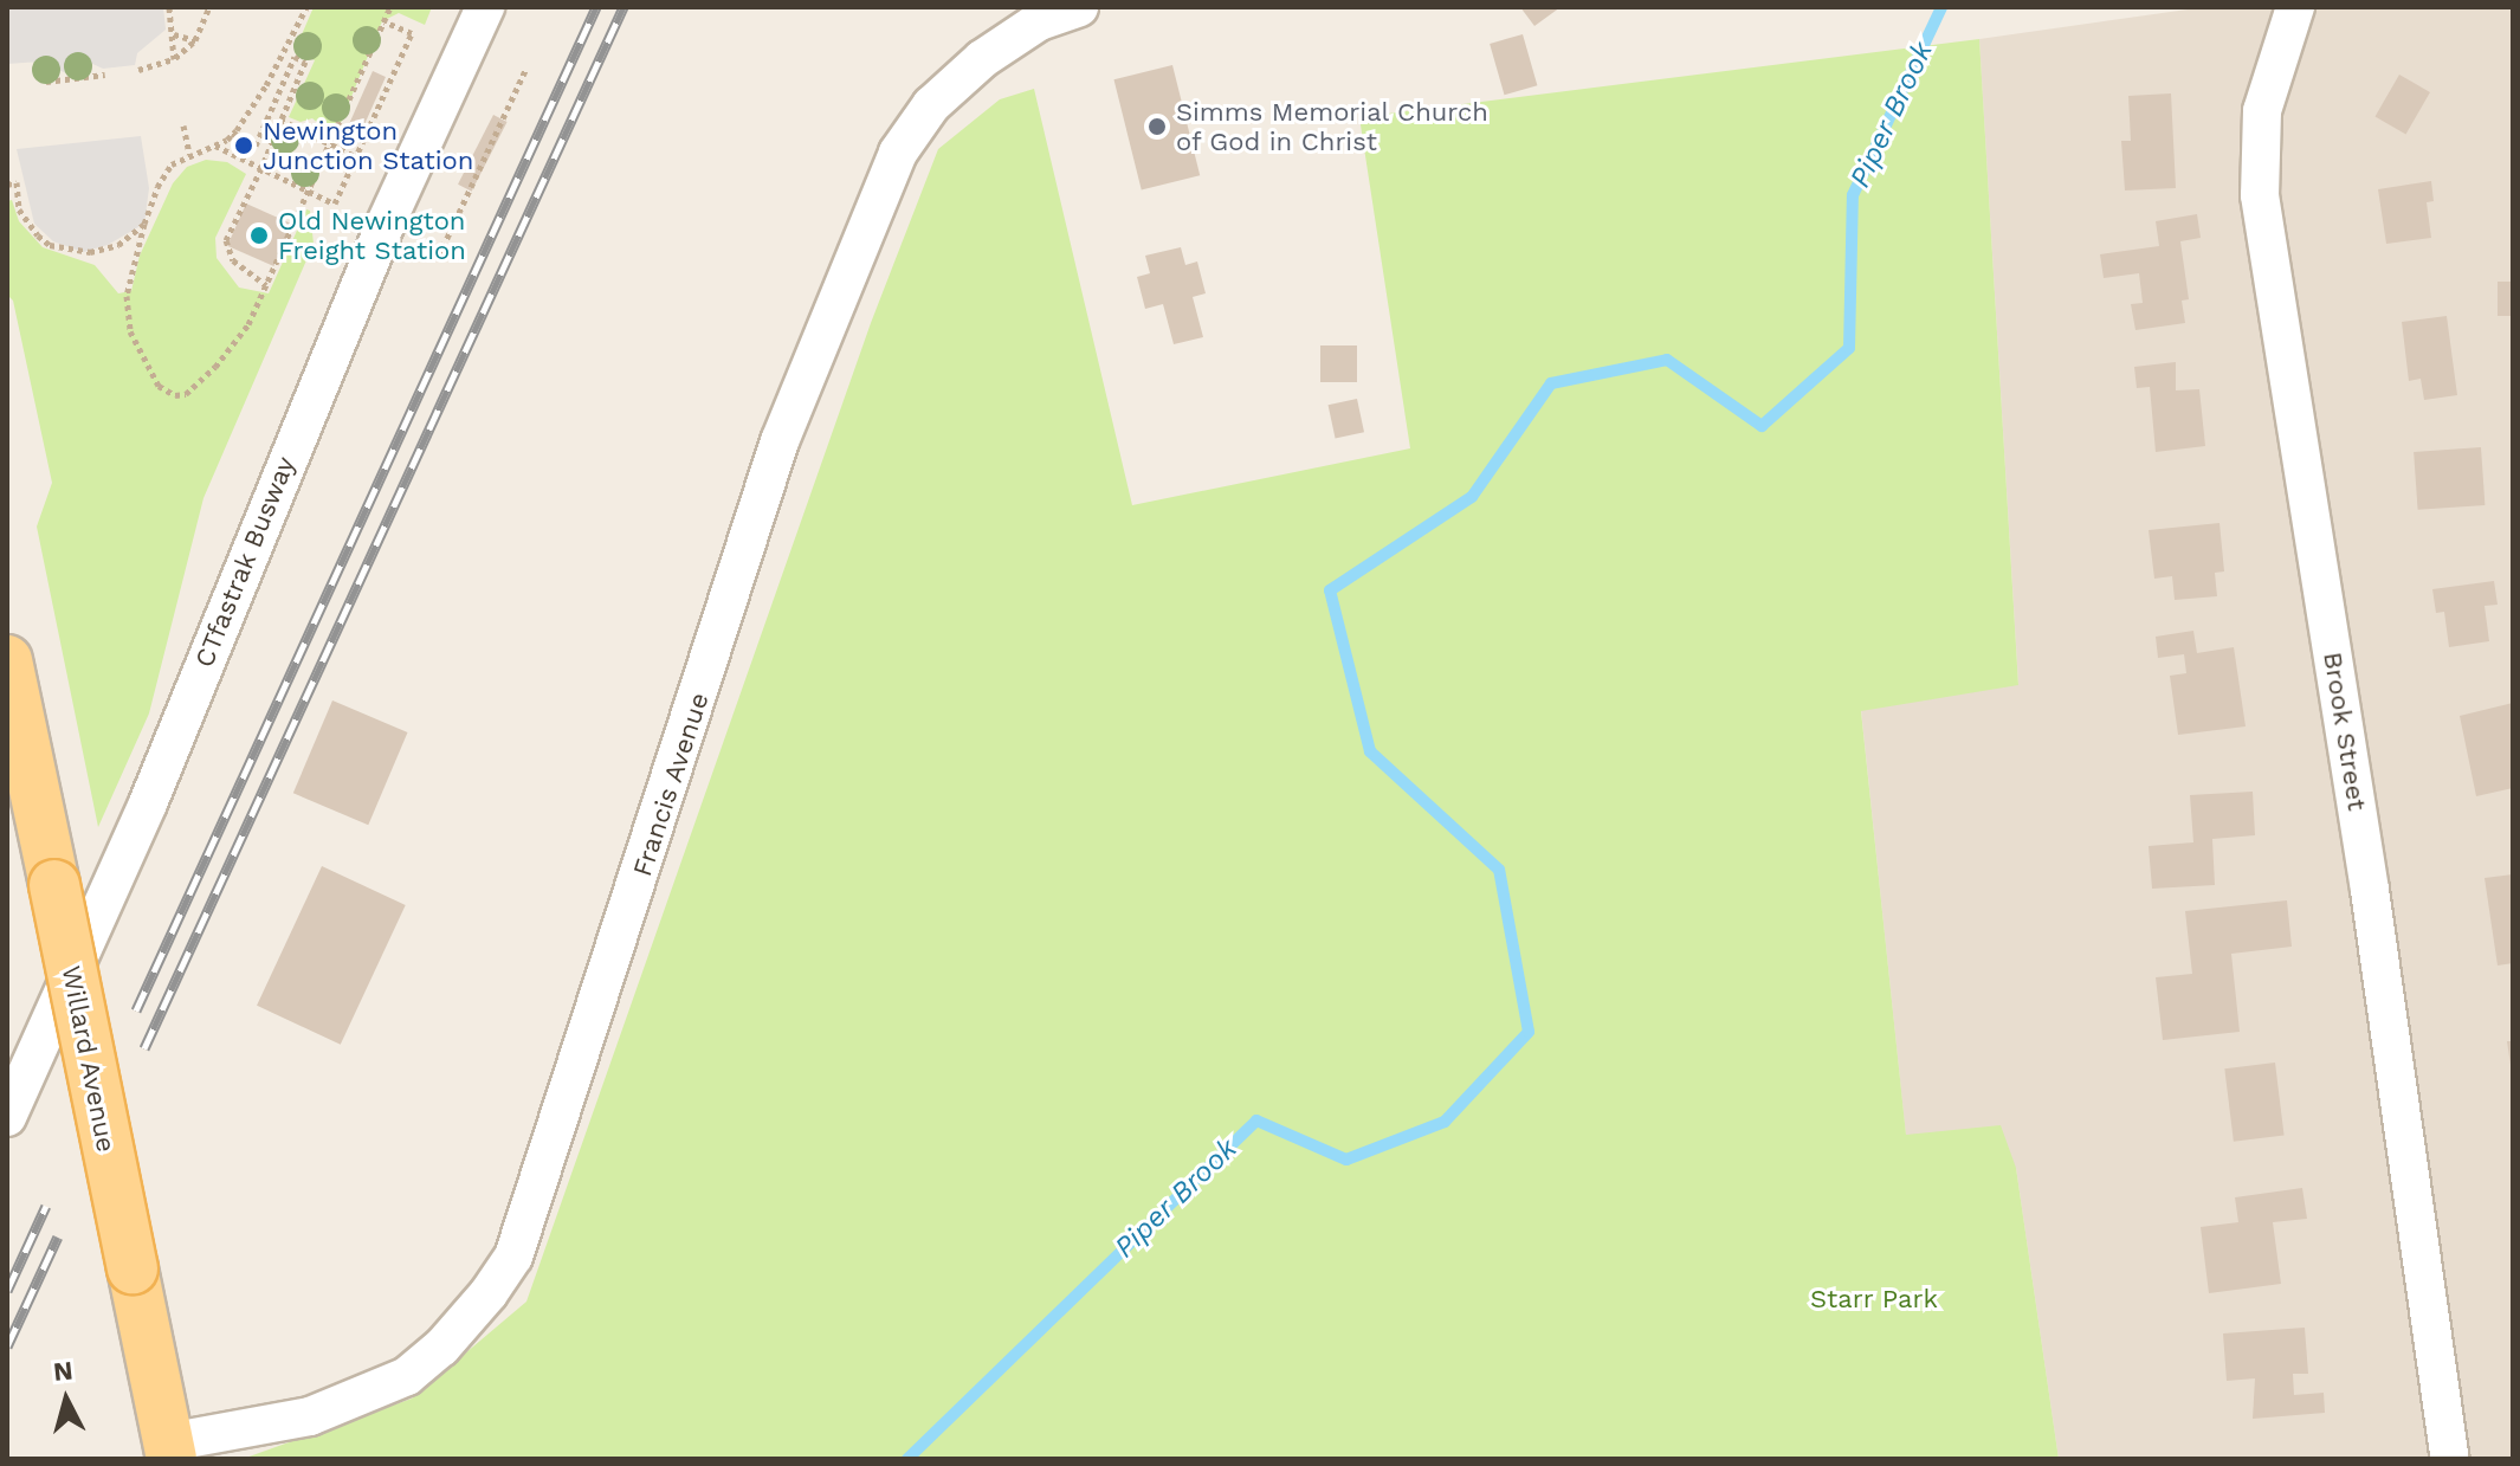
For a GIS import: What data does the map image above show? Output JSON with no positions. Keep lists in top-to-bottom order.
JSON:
{
  "streets": {
    "main road": ["Willard Avenue"],
    "street": ["CTfastrak Busway", "Brook Street", "Francis Avenue"]
  },
  "crossings": [
    ["Francis Avenue", "Willard Avenue"]
  ],
  "water": ["Piper Brook"],
  "parks": ["Starr Park"],
  "places": ["Simms Memorial Church of God in Christ", "Newington Junction Station", "Old Newington Freight Station"],
  "north": "top"
}
